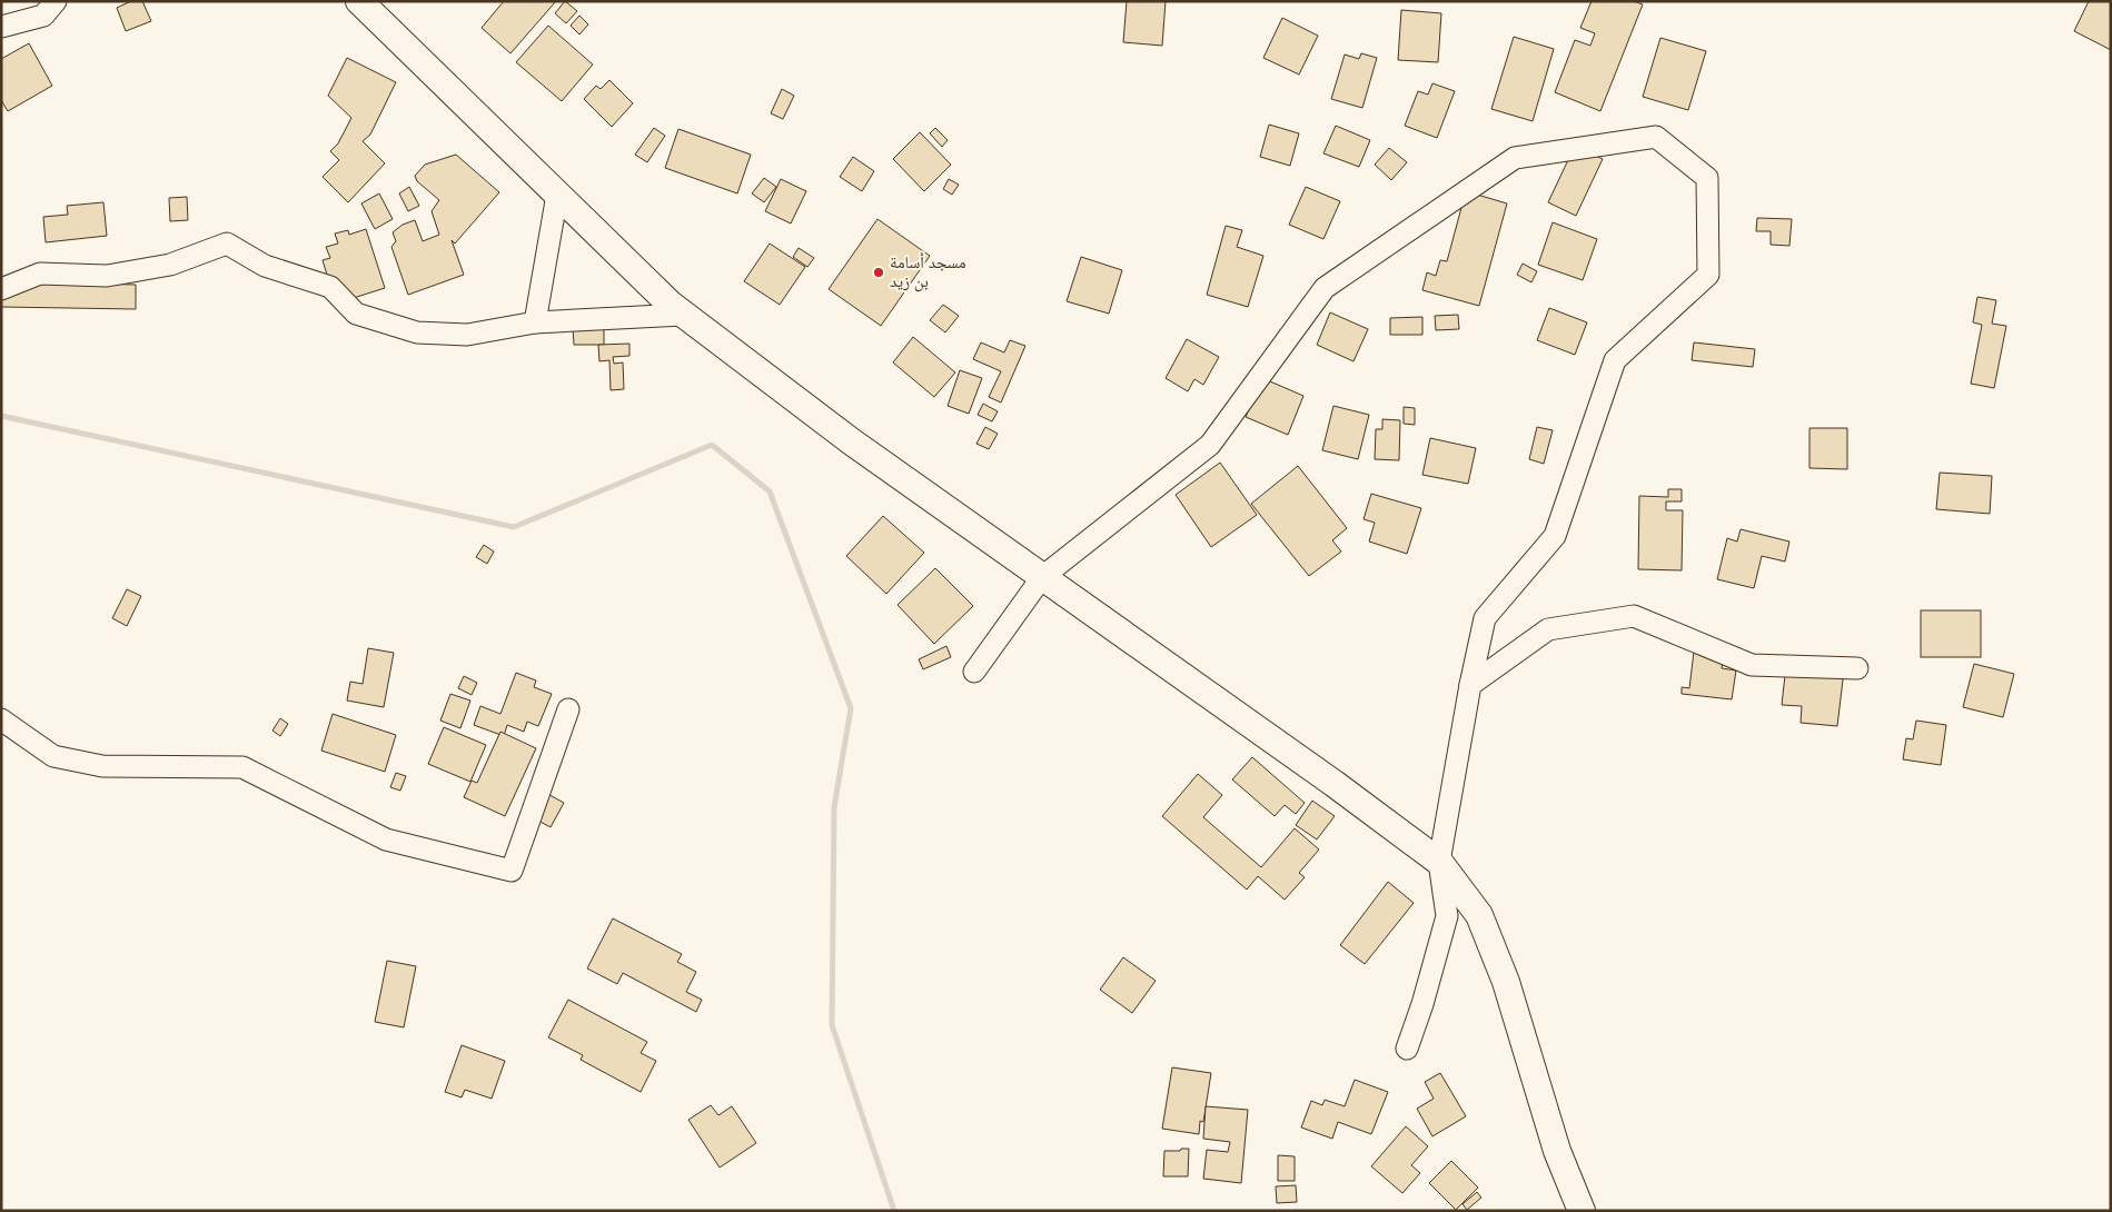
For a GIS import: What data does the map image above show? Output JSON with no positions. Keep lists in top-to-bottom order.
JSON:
{
  "places": ["مسجد أسامة بن زيد"]
}
